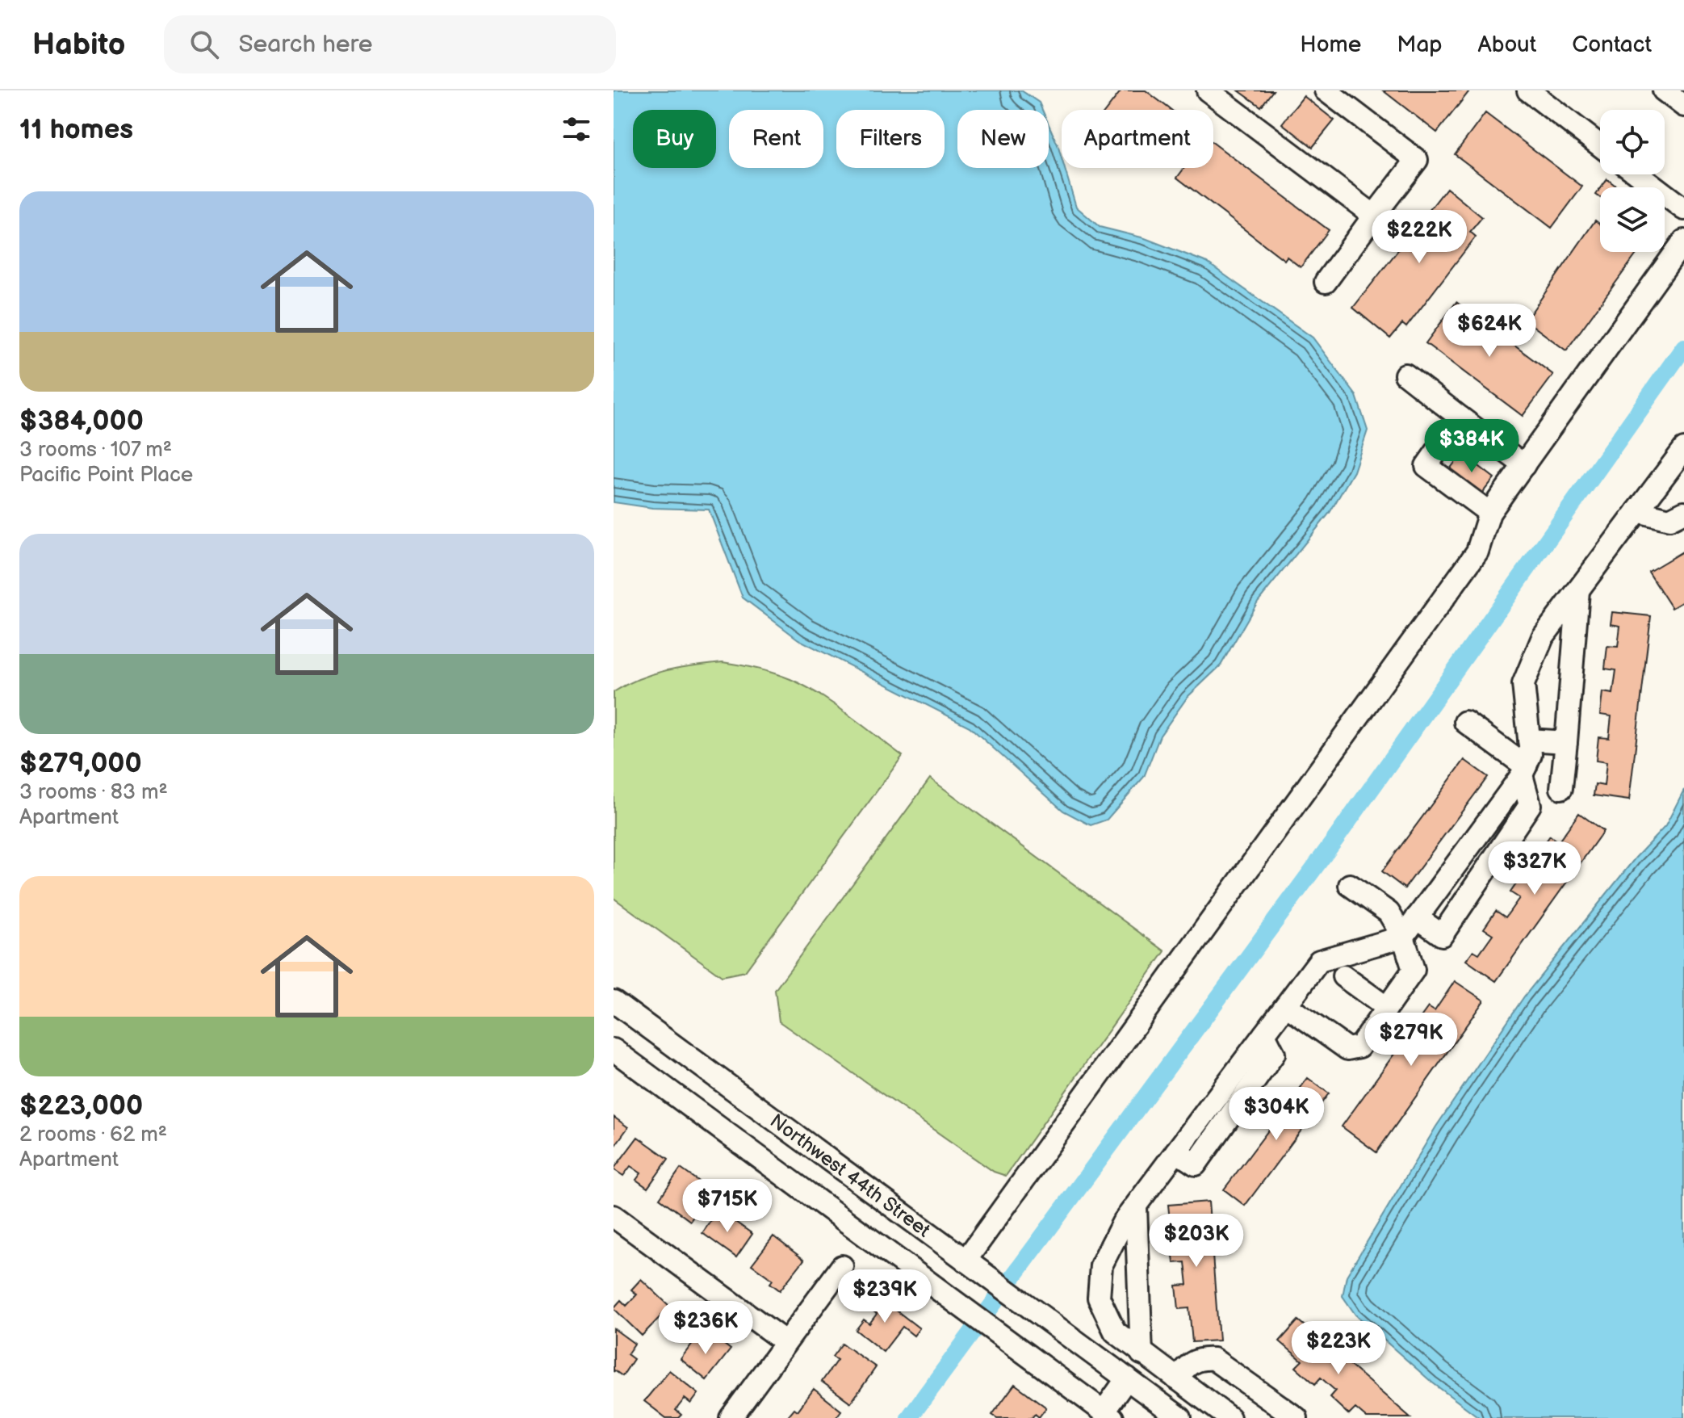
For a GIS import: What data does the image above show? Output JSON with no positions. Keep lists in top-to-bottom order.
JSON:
{
  "streets": {
    "street": ["Northwest 44th Street"]
  },
  "page": {
    "header": "Habito",
    "search": "Search here",
    "nav": [
      "Home",
      "Map",
      "About",
      "Contact"
    ],
    "heading": "11 homes",
    "chip": [
      "Buy",
      "Rent",
      "Filters",
      "New",
      "Apartment"
    ],
    "list": [
      {
        "name": "$384,000",
        "note": "3 rooms · 107 m² · Pacific Point Place"
      },
      {
        "name": "$279,000",
        "note": "3 rooms · 83 m² · Apartment"
      },
      {
        "name": "$223,000",
        "note": "2 rooms · 62 m² · Apartment"
      }
    ],
    "price": [
      "$222K",
      "$624K",
      "$384K",
      "$327K",
      "$279K",
      "$304K",
      "$715K",
      "$203K",
      "$239K",
      "$236K",
      "$223K"
    ]
  }
}
